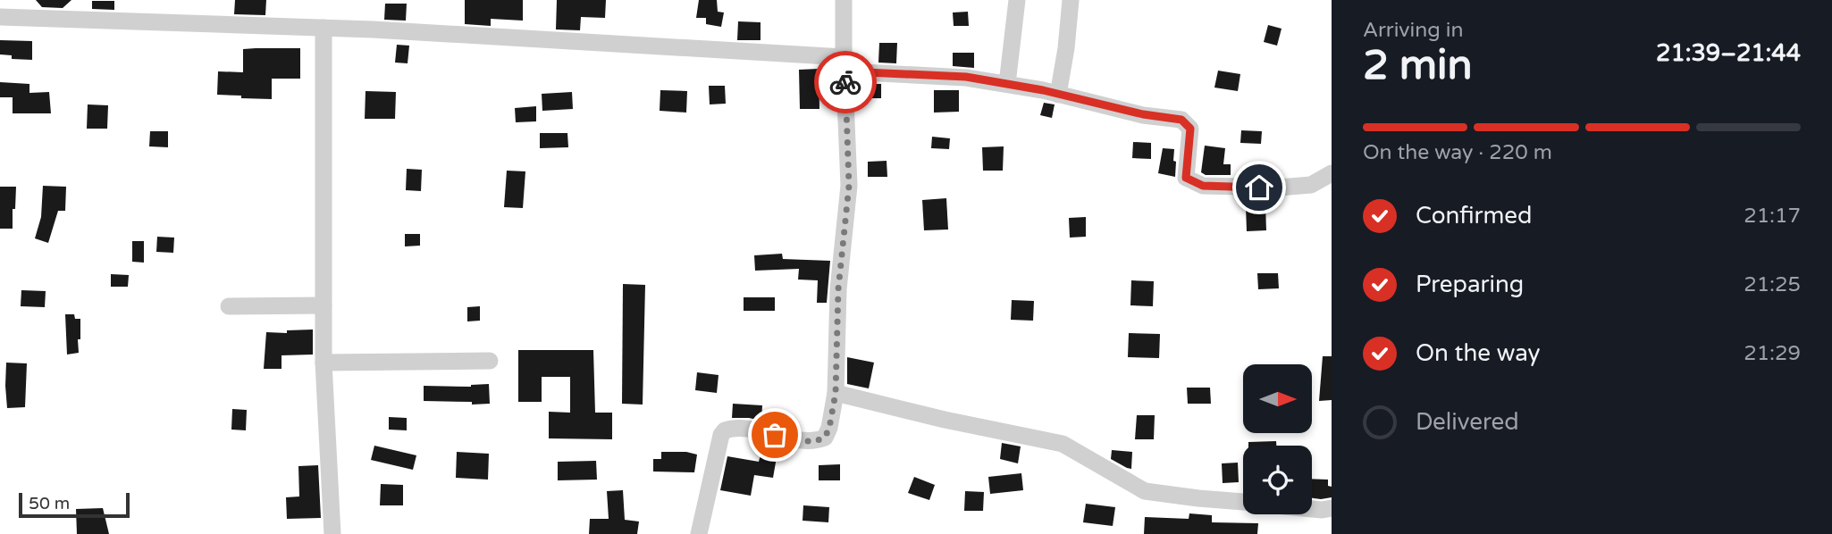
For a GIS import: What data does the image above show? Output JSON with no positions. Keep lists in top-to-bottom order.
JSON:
{
  "scale_bar": "50 m",
  "north": "right",
  "page": {
    "heading": ["2 min", "Arriving in", "21:39–21:44"],
    "bar": "On the way · 220 m",
    "list": [
      ["Confirmed", "21:17"],
      ["Preparing", "21:25"],
      ["On the way", "21:29"],
      "Delivered"
    ],
    "scale": "50 m"
  }
}
